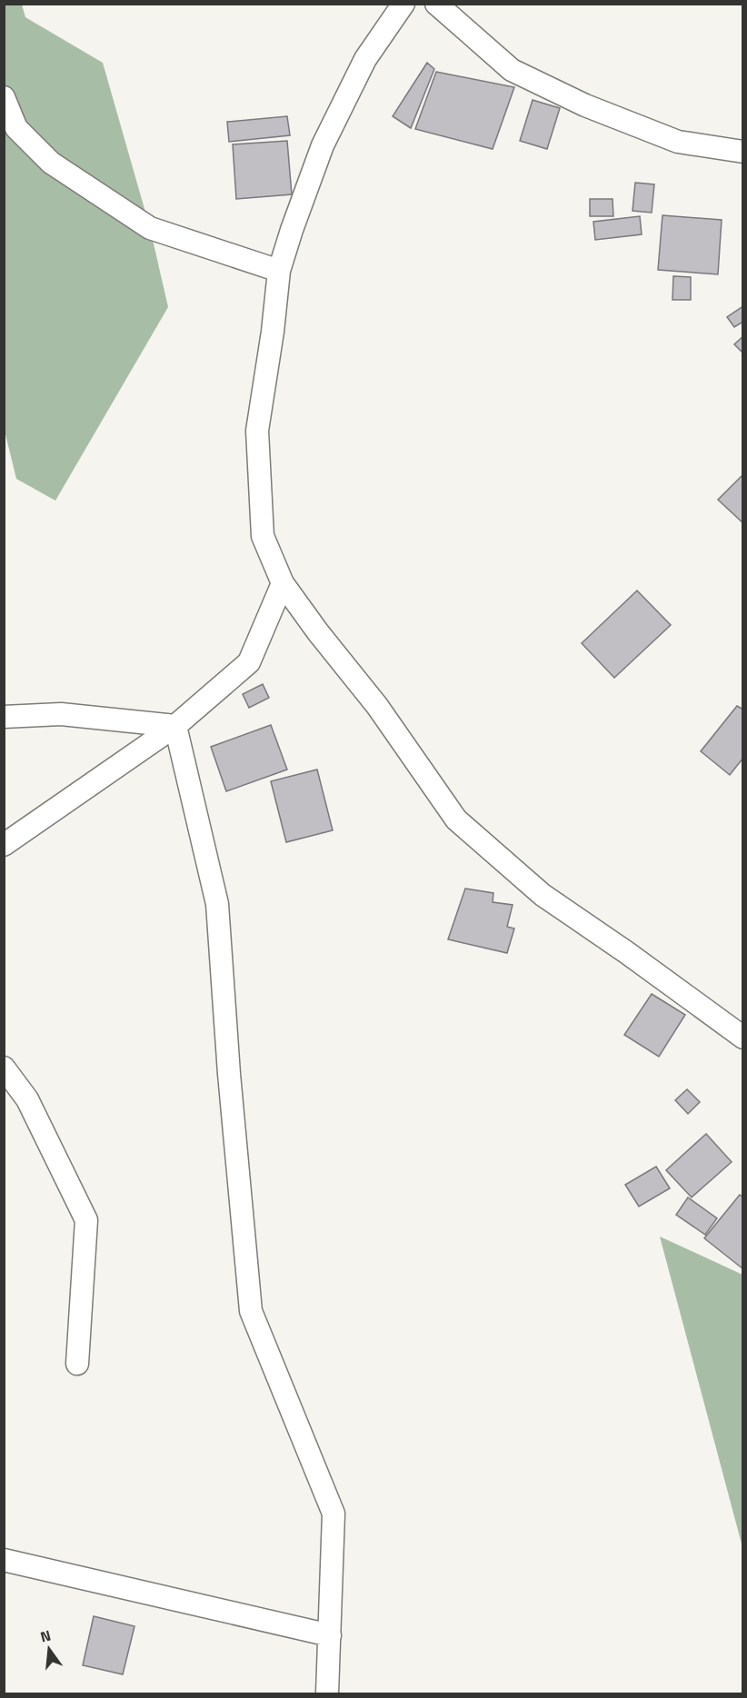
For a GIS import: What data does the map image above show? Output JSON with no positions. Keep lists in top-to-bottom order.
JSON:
{
  "north": "top"
}
